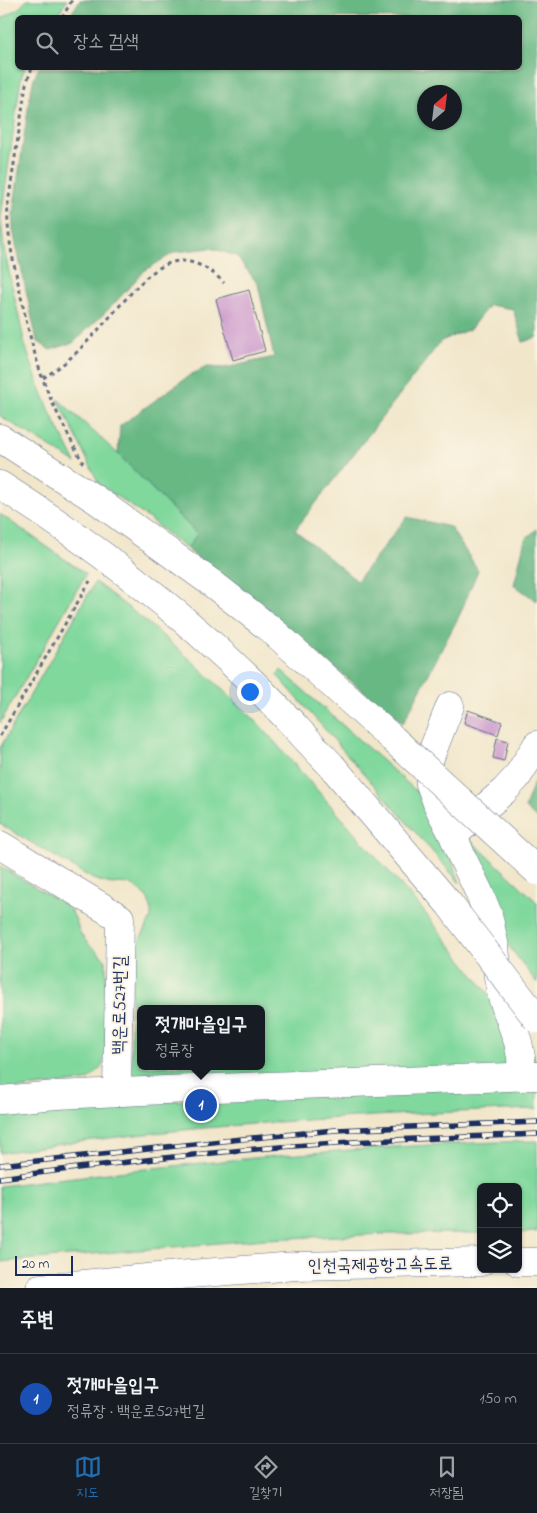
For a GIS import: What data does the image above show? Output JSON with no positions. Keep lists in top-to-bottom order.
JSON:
{
  "streets": {
    "main road": ["백운로527번길", "인천국제공항고속도로"]
  },
  "scale_bar": "20 m",
  "north": "top right",
  "page": {
    "search": "장소 검색",
    "popup": ["젓개마을입구", "정류장"],
    "pins": "1",
    "scale": "20 m",
    "heading": "주변",
    "list": [
      {
        "mark": "1",
        "name": "젓개마을입구",
        "note": "정류장 · 백운로527번길",
        "value": "150 m"
      }
    ],
    "nav": ["지도", "길찾기", "저장됨"]
  }
}
